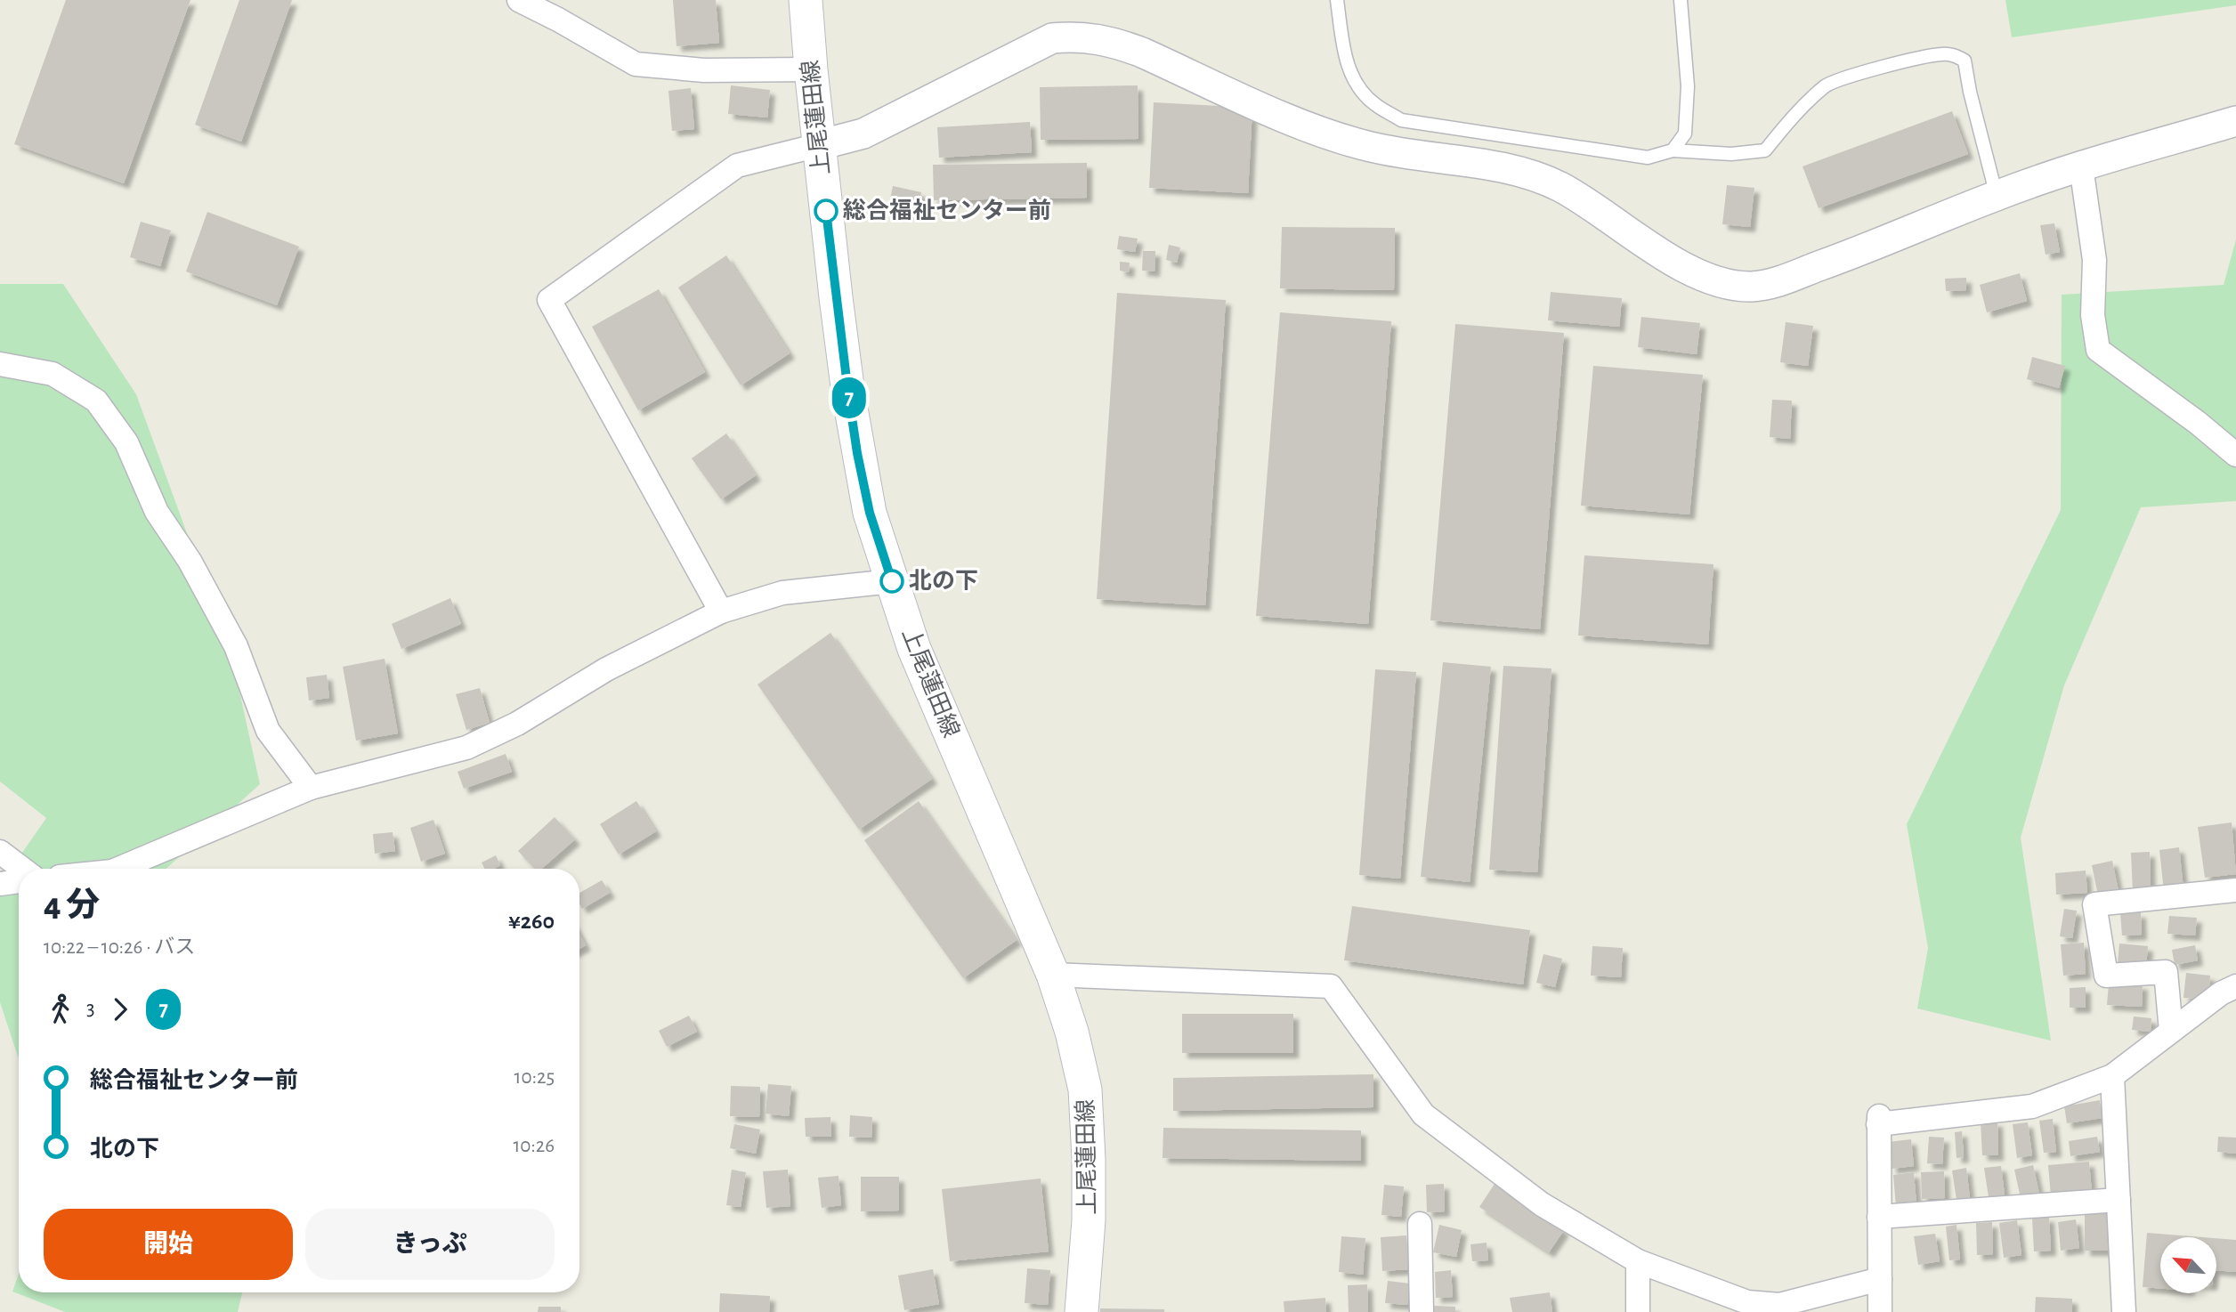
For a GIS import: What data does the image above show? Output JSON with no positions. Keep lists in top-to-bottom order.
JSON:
{
  "streets": {
    "main road": ["上尾蓮田線"]
  },
  "places": ["総合福祉センター前", "北の下"],
  "lines": ["bus line 7"],
  "north": "top left",
  "page": {
    "on_map": "7",
    "heading": ["4 分", "10:22 – 10:26 · バス", "¥260"],
    "legs": ["3", "7"],
    "list": [
      {
        "name": "総合福祉センター前",
        "value": "10:25"
      },
      {
        "name": "北の下",
        "value": "10:26"
      }
    ],
    "buttons": ["開始", "きっぷ"]
  }
}
